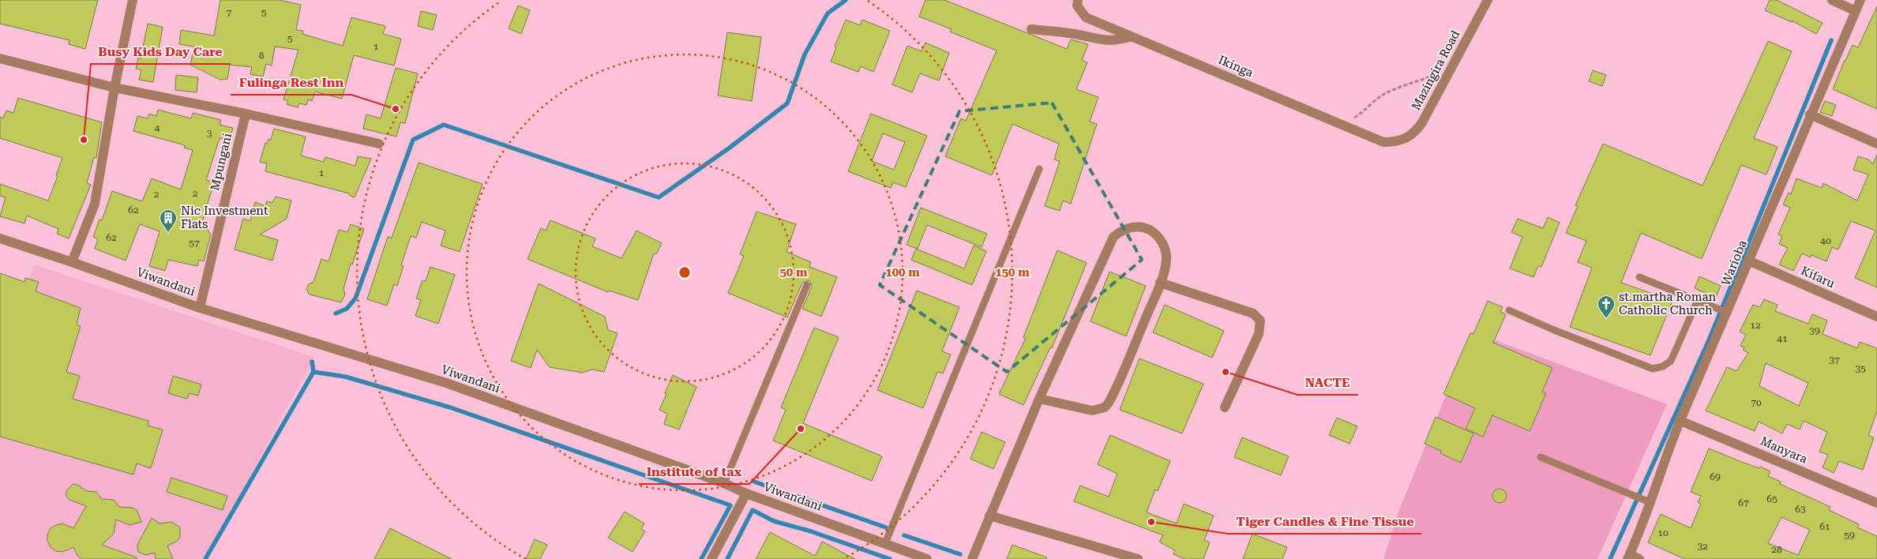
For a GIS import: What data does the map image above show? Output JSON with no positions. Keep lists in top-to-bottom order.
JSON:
{
  "streets": {
    "street": [
      "Ikinga",
      "Mazingira Road",
      "Mpungani",
      "Warioba",
      "Kifaru",
      "Viwandani",
      "Manyara"
    ]
  },
  "crossings": [
    ["Ikinga", "Mazingira Road"],
    ["Mpungani", "Viwandani"],
    ["Warioba", "Kifaru"],
    ["Warioba", "Manyara"]
  ],
  "places": {
    "other": [
      "Fulinga Rest Inn",
      "Busy Kids Day Care",
      "NACTE",
      "Institute of tax",
      "Tiger Candles & Fine Tissue"
    ],
    "building": ["Nic Investment Flats"],
    "church": ["st.martha Roman Catholic Church"]
  },
  "house_numbers": [
    "7",
    "5",
    "5",
    "1",
    "8",
    "4",
    "3",
    "1",
    "2",
    "2",
    "62",
    "62",
    "40",
    "57",
    "12",
    "39",
    "41",
    "37",
    "35",
    "70",
    "69",
    "65",
    "67",
    "63",
    "61",
    "10",
    "59",
    "32",
    "28"
  ],
  "rings": ["50 m", "100 m", "150 m"]
}
